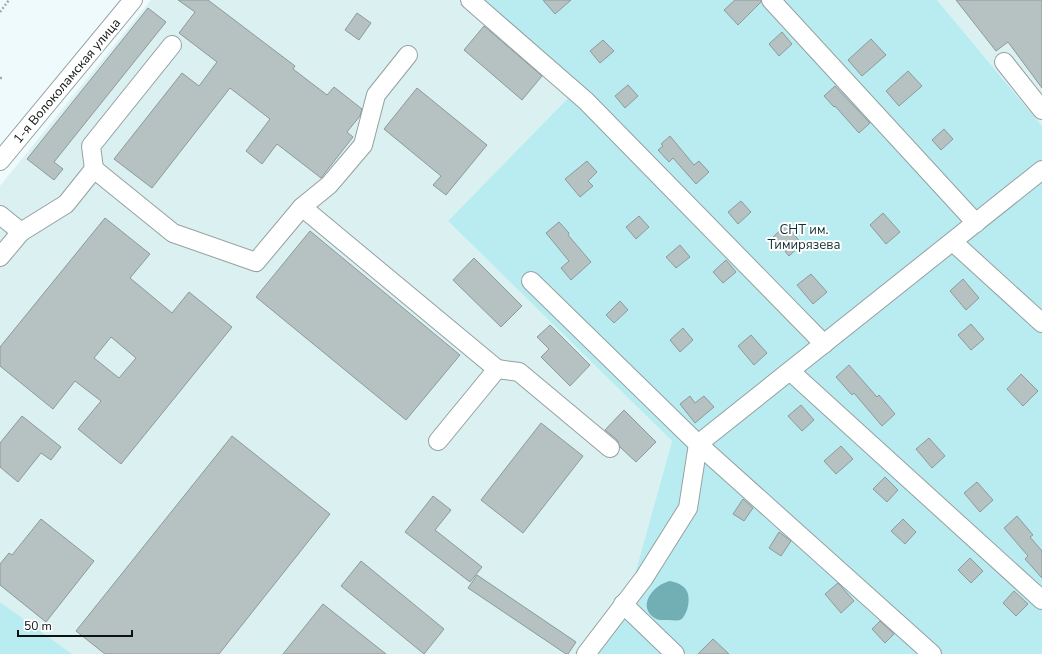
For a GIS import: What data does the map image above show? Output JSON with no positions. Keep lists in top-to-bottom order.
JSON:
{
  "streets": {
    "street": ["1-я Волоколамская улица"]
  },
  "parks": ["СНТ им. Тимирязева"],
  "scale_bar": "50 m"
}
